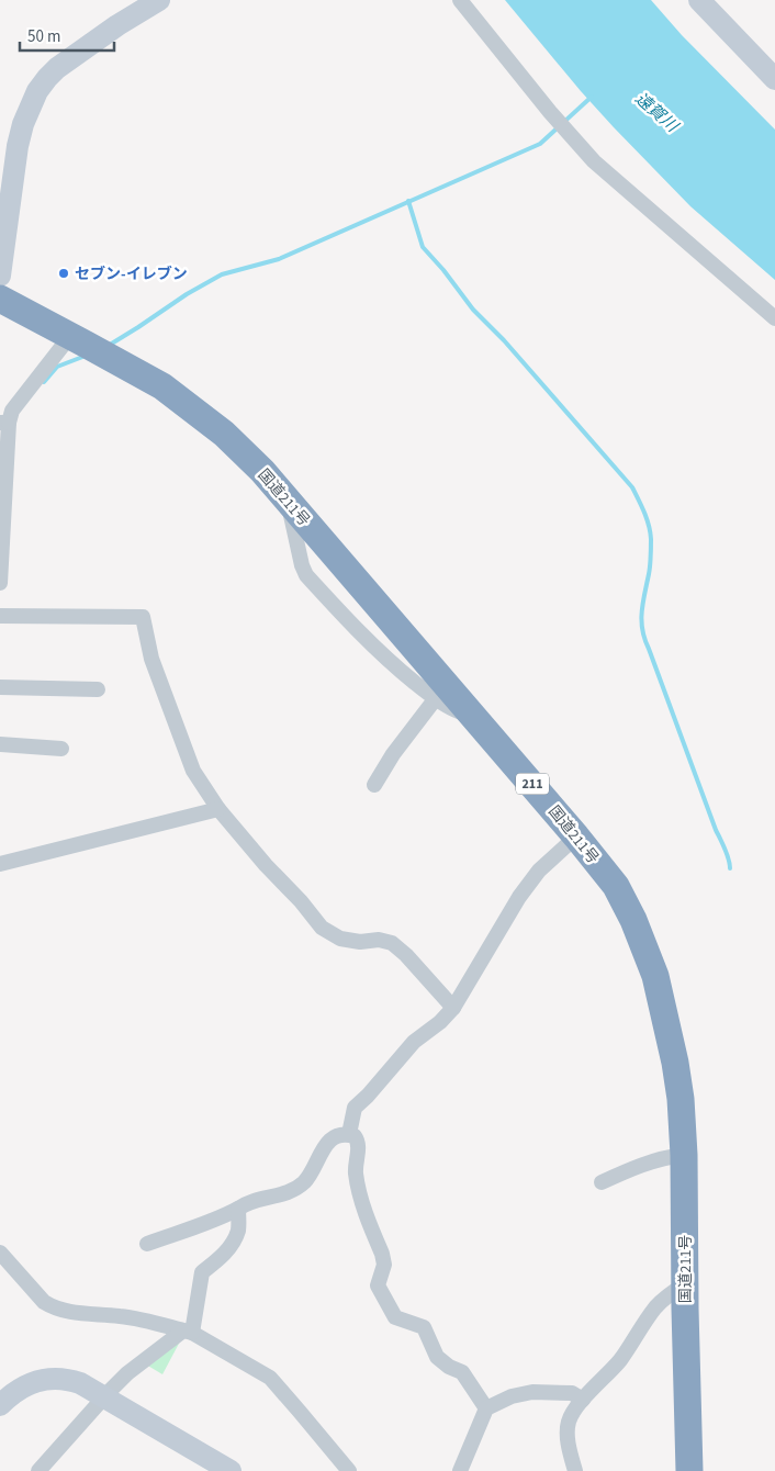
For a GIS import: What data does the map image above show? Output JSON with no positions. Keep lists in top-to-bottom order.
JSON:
{
  "streets": {
    "highway": ["国道211号", "211"]
  },
  "water": ["遠賀川"],
  "places": ["セブン-イレブン"],
  "scale_bar": "50 m"
}
